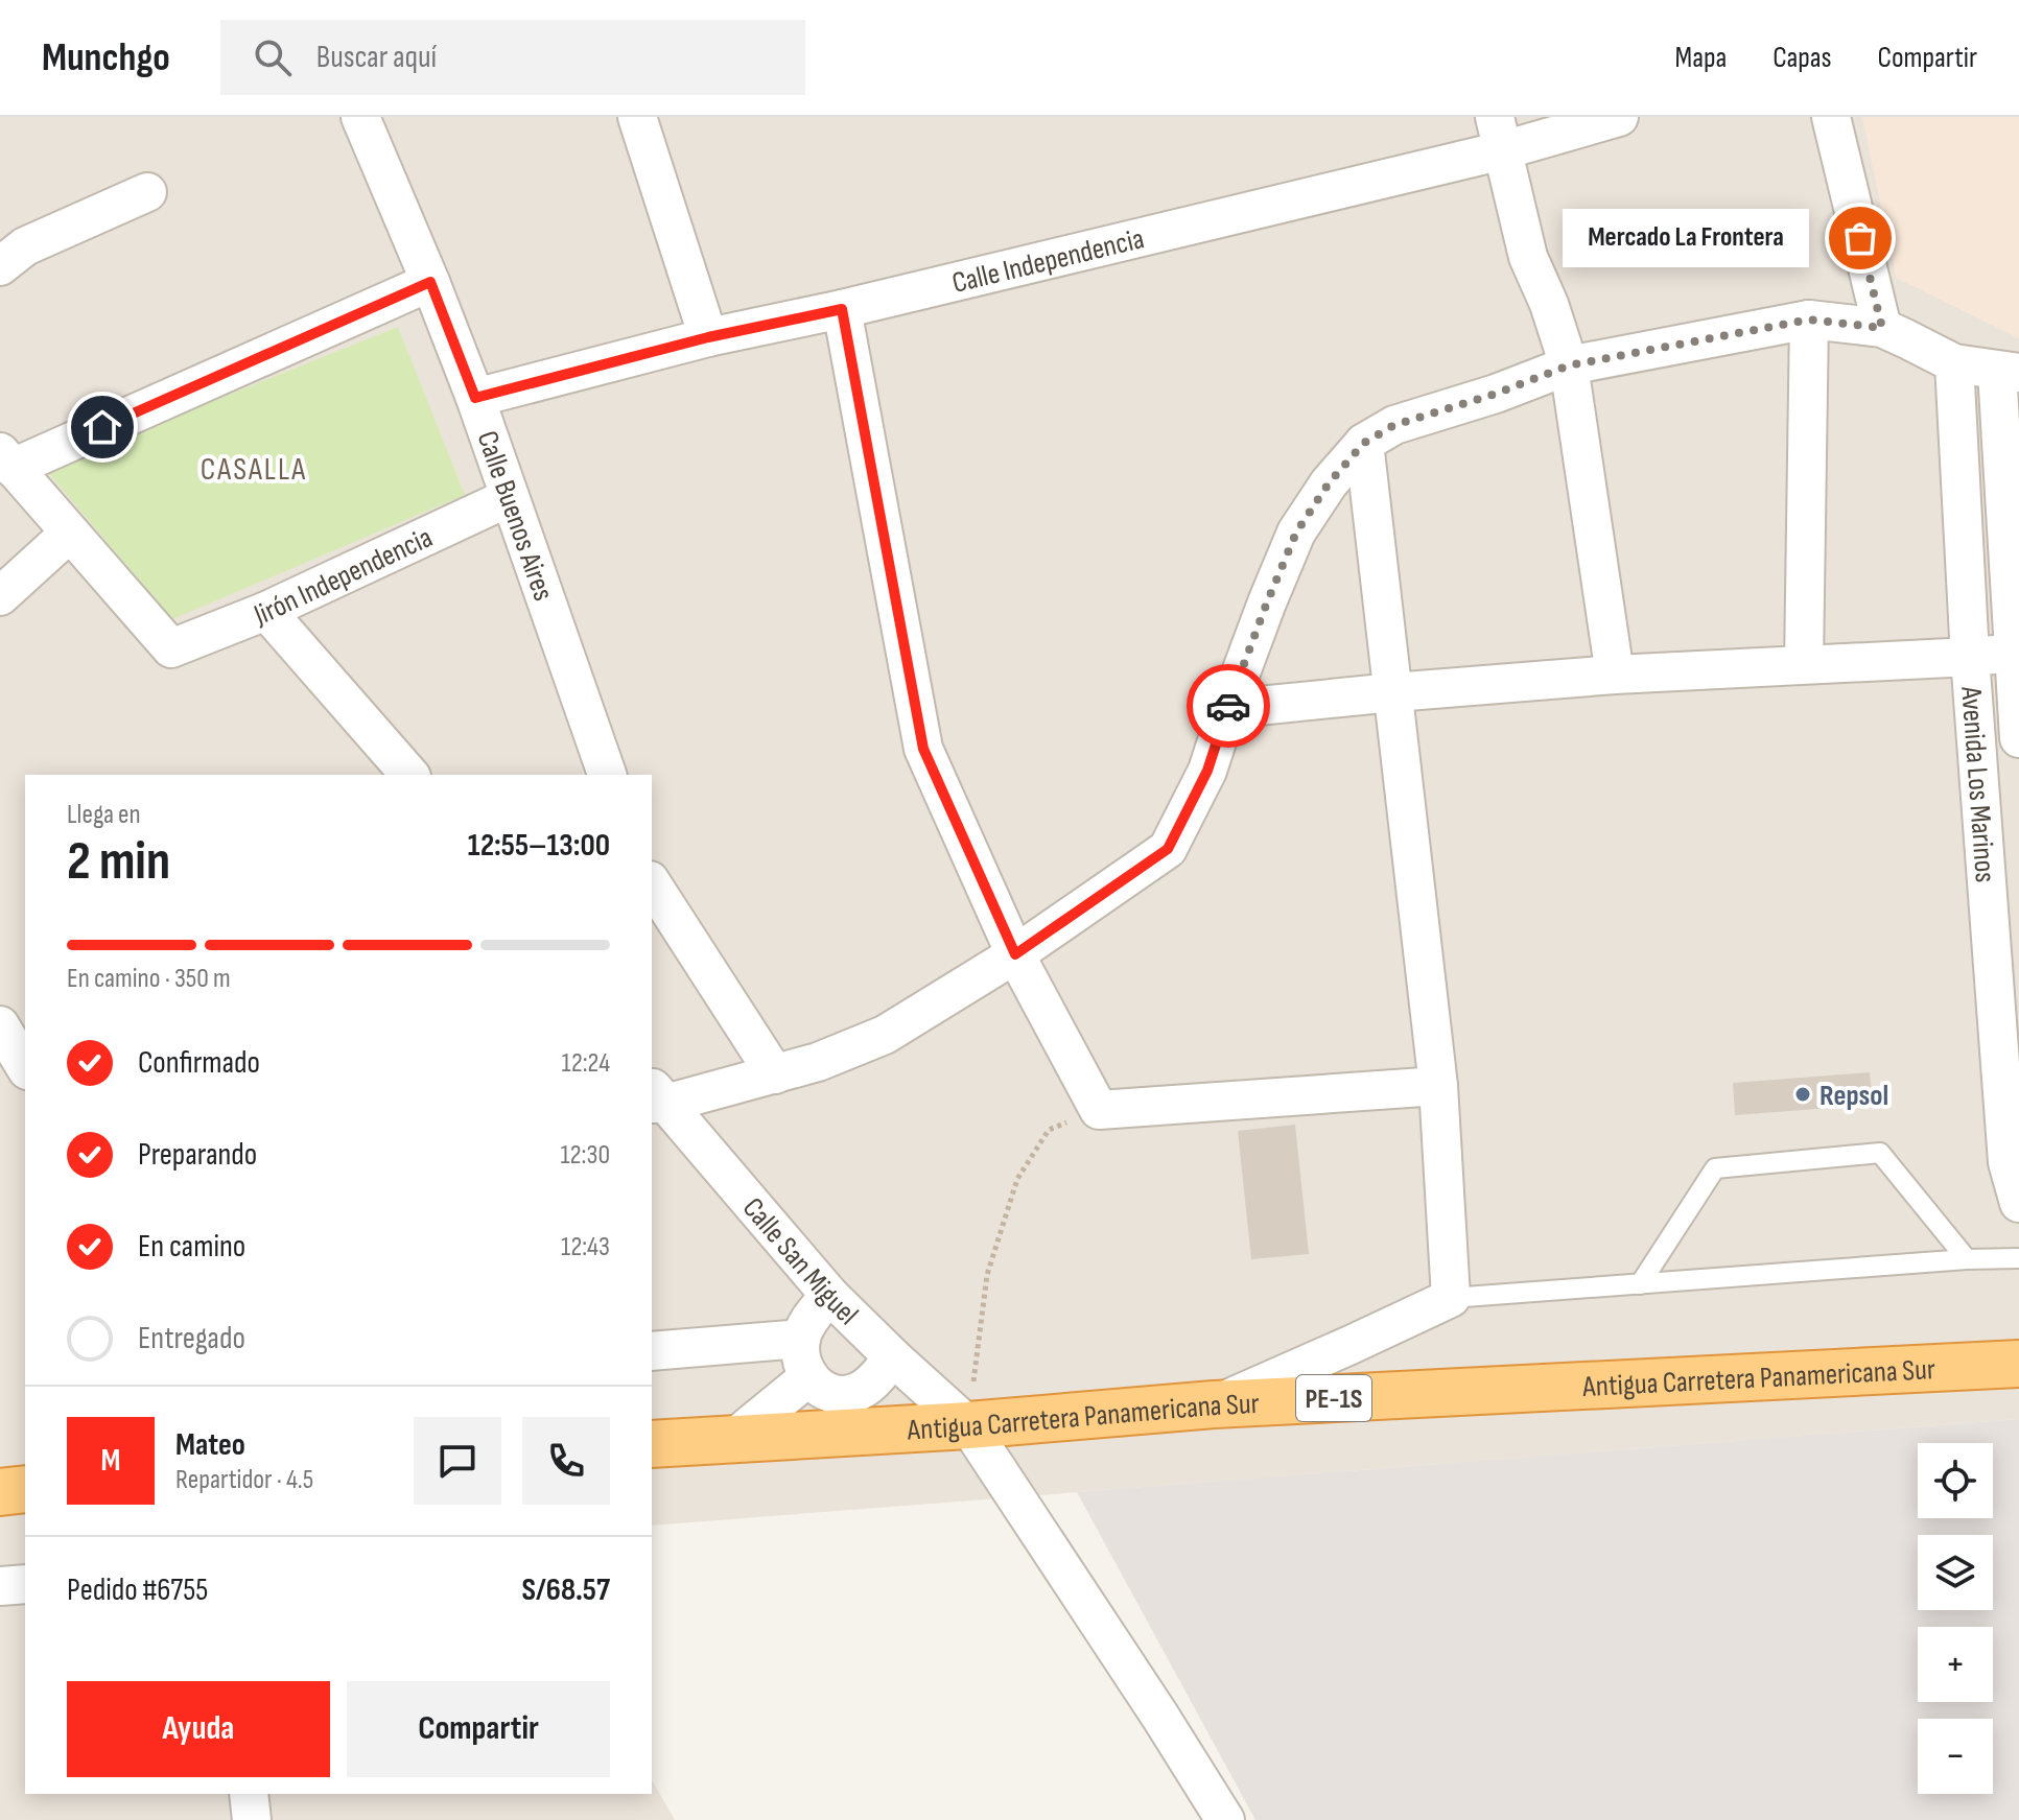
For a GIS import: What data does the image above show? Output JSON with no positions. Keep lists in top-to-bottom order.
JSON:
{
  "streets": {
    "highway": ["Antigua Carretera Panamericana Sur", "PE-1S"],
    "street": [
      "Calle Independencia",
      "Calle Buenos Aires",
      "Jirón Independencia",
      "Avenida Los Marinos",
      "Calle San Miguel"
    ]
  },
  "crossings": [
    ["Calle Independencia", "Calle Buenos Aires"],
    ["Calle Buenos Aires", "Jirón Independencia"],
    ["Calle San Miguel", "Antigua Carretera Panamericana Sur"]
  ],
  "districts": ["CASALLA"],
  "places": ["Mercado La Frontera", "Repsol"],
  "page": {
    "header": "Munchgo",
    "search": "Buscar aquí",
    "nav": ["Mapa", "Capas", "Compartir"],
    "bubble": "Mercado La Frontera",
    "heading": ["2 min", "Llega en", "12:55–13:00"],
    "panel": [
      "Mateo",
      "Repartidor · 4.5",
      "Pedido #6755",
      "S/68.57"
    ],
    "bar": "En camino · 350 m",
    "list": [
      ["Confirmado", "12:24"],
      ["Preparando", "12:30"],
      ["En camino", "12:43"],
      "Entregado"
    ],
    "round": "M",
    "map_buttons": ["+", "−"],
    "buttons": ["Ayuda", "Compartir"]
  }
}
